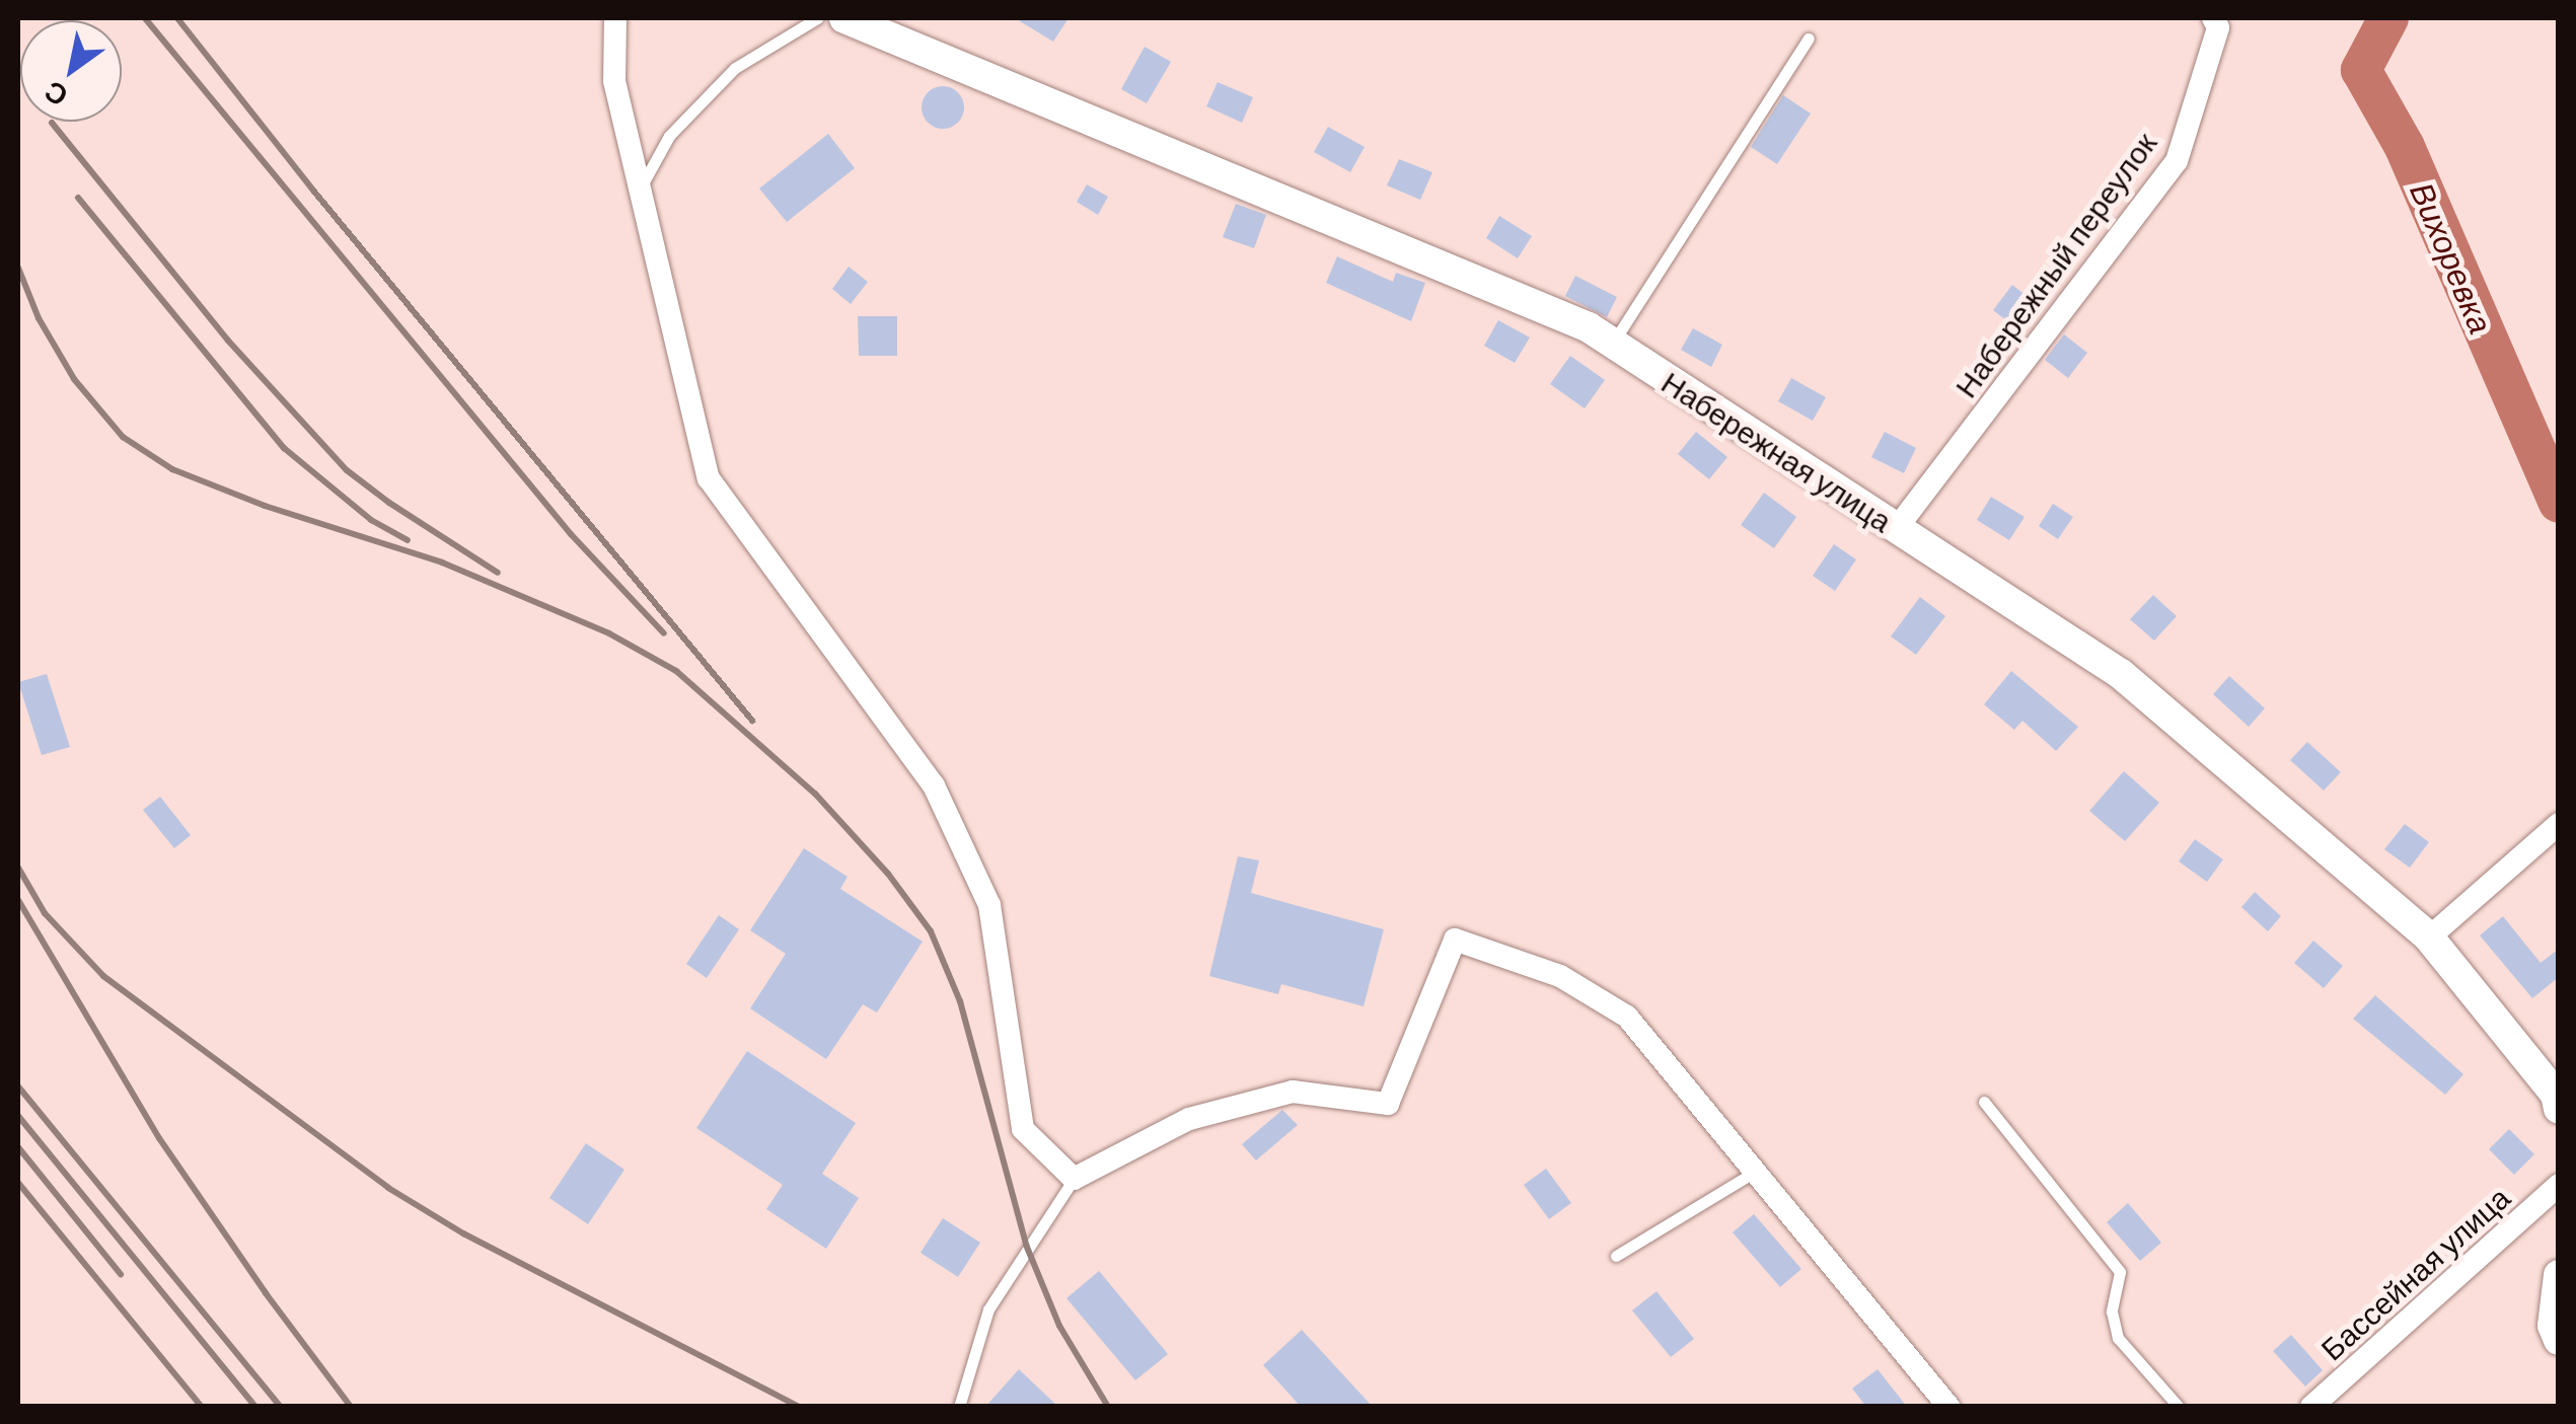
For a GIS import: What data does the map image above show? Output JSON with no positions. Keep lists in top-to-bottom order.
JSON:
{
  "streets": {
    "street": ["Набережный переулок", "Набережная улица", "Бассейная улица"]
  },
  "crossings": [
    ["Набережный переулок", "Набережная улица"]
  ],
  "water": ["Вихоревка"],
  "north": "bottom left"
}
